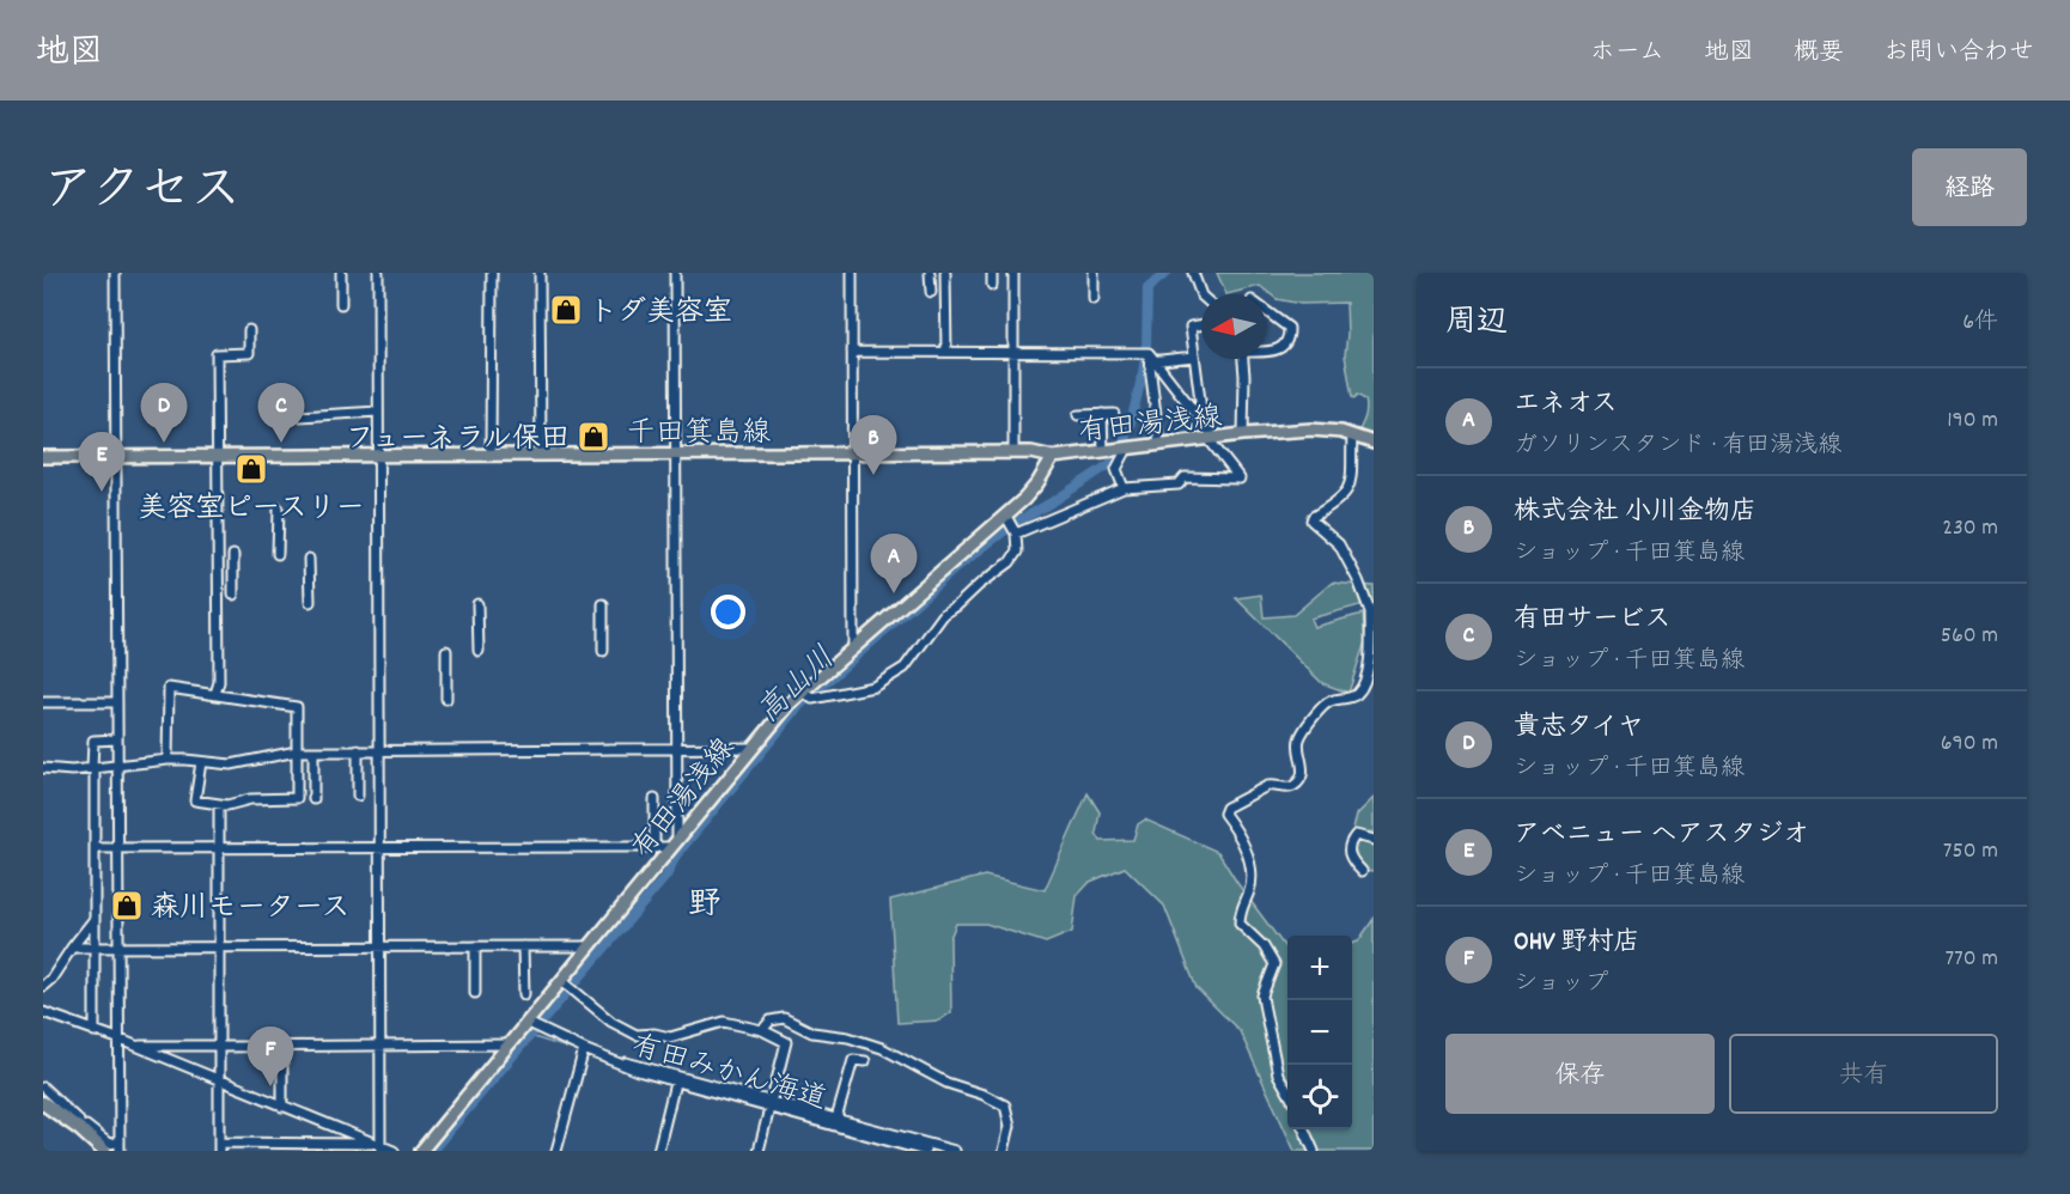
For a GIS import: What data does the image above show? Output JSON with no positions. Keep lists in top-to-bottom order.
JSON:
{
  "streets": {
    "main road": ["有田湯浅線", "千田箕島線"],
    "street": ["有田みかん海道"]
  },
  "crossings": [
    ["有田湯浅線", "千田箕島線"],
    ["有田湯浅線", "有田みかん海道"]
  ],
  "districts": ["野"],
  "water": ["高山川"],
  "places": {
    "shop": [
      "トダ美容室",
      "フューネラル保田",
      "美容室ピースリー",
      "森川モータース"
    ]
  },
  "north": "left",
  "page": {
    "header": "地図",
    "nav": [
      "ホーム",
      "地図",
      "概要",
      "お問い合わせ"
    ],
    "title": "アクセス",
    "buttons": [
      "経路",
      ["保存", "共有"]
    ],
    "heading": ["周辺", "6件"],
    "list": [
      {
        "mark": "A",
        "name": "エネオス",
        "note": "ガソリンスタンド · 有田湯浅線",
        "value": "190 m"
      },
      {
        "mark": "B",
        "name": "株式会社 小川金物店",
        "note": "ショップ · 千田箕島線",
        "value": "230 m"
      },
      {
        "mark": "C",
        "name": "有田サービス",
        "note": "ショップ · 千田箕島線",
        "value": "560 m"
      },
      {
        "mark": "D",
        "name": "貴志タイヤ",
        "note": "ショップ · 千田箕島線",
        "value": "690 m"
      },
      {
        "mark": "E",
        "name": "アベニュー ヘアスタジオ",
        "note": "ショップ · 千田箕島線",
        "value": "750 m"
      },
      {
        "mark": "F",
        "name": "OHV 野村店",
        "note": "ショップ",
        "value": "770 m"
      }
    ],
    "pins": [
      "C",
      "D",
      "B",
      "E",
      "A",
      "F"
    ],
    "map_buttons": ["+", "−"]
  }
}
